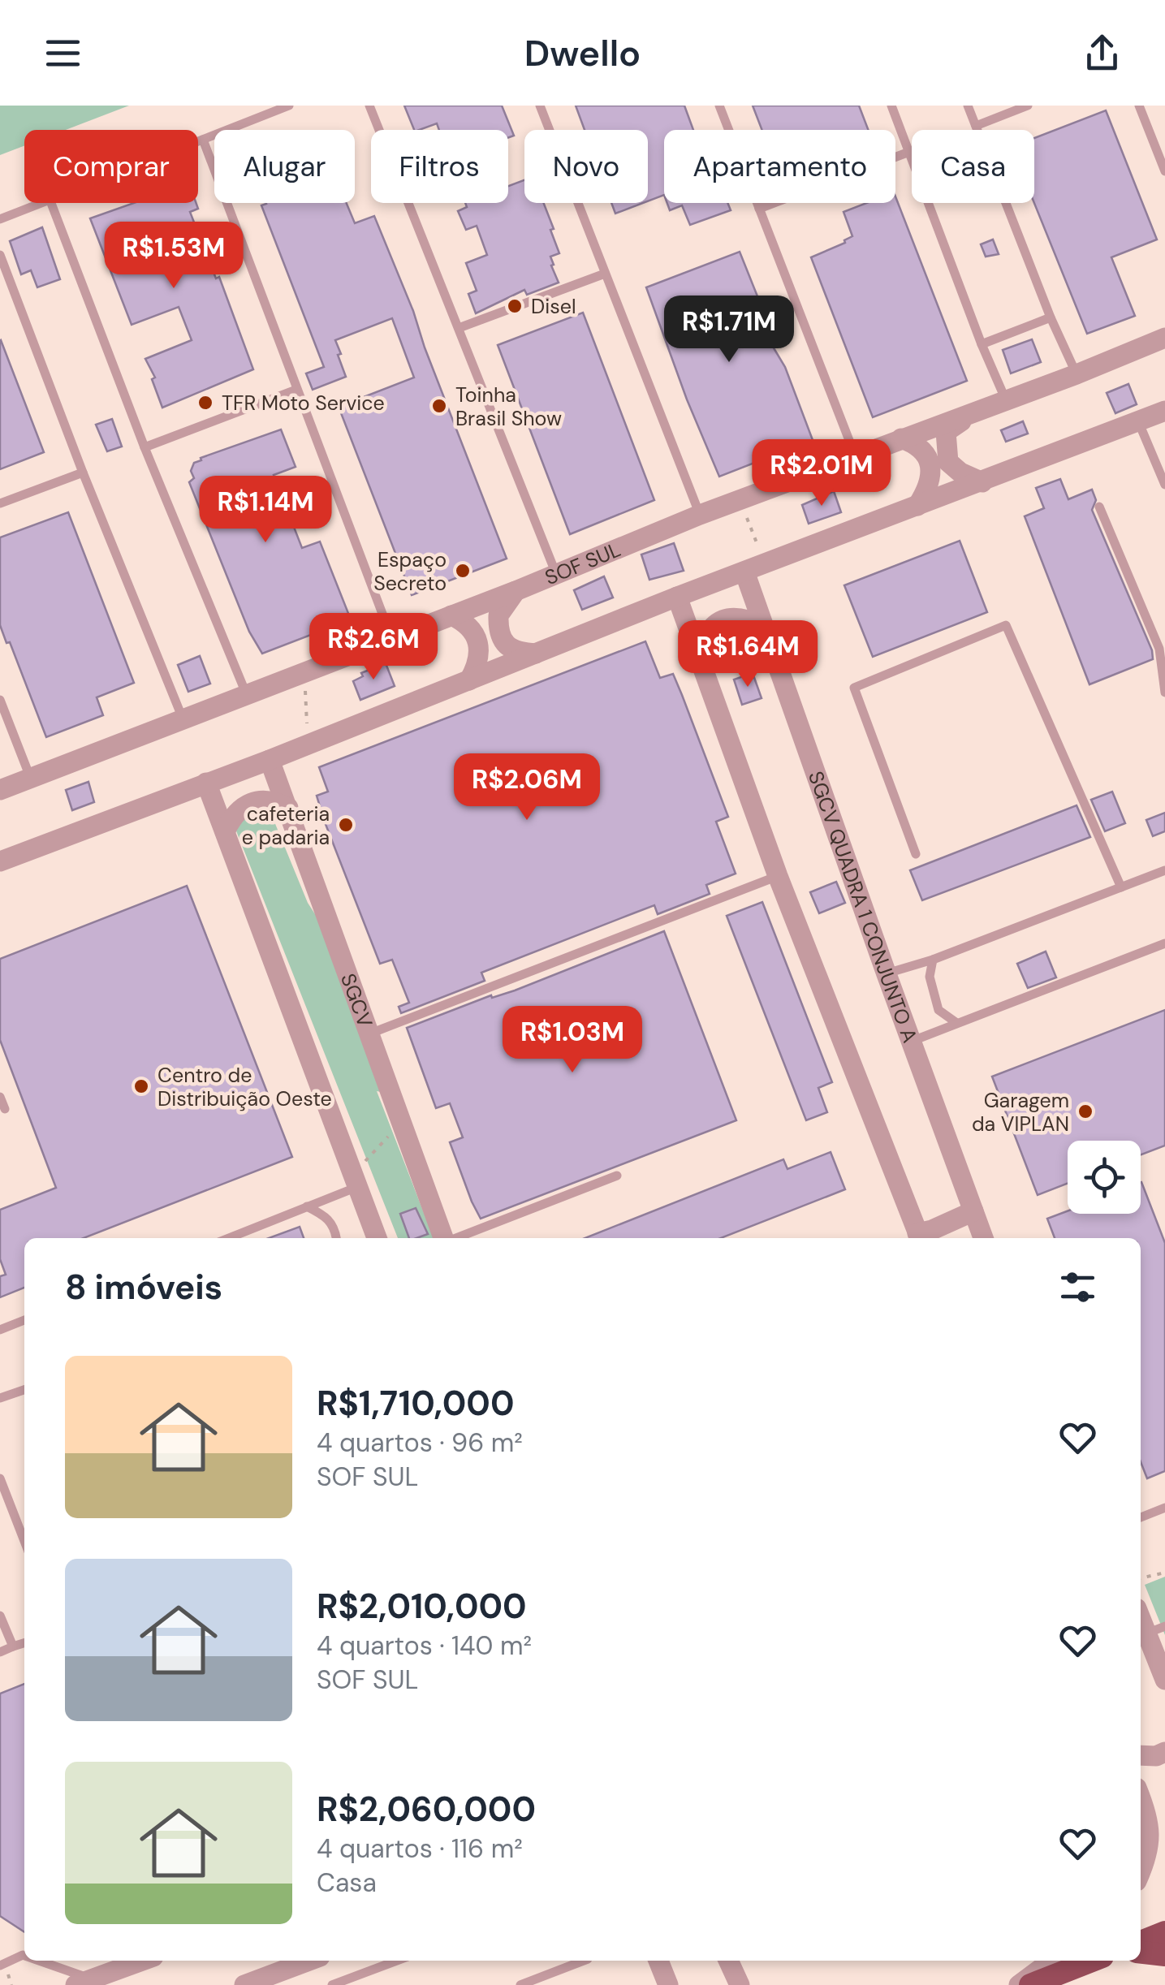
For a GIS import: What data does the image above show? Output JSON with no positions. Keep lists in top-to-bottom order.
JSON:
{
  "streets": {
    "street": ["SOF SUL", "SGCV QUADRA 1 CONJUNTO A", "SGCV"]
  },
  "places": [
    "Disel",
    "TFR Moto Service",
    "Toinha Brasil Show",
    "Espaço Secreto",
    "cafeteria e padaria",
    "Centro de Distribuição Oeste",
    "Garagem da VIPLAN"
  ],
  "page": {
    "header": "Dwello",
    "chip": [
      "Comprar",
      "Alugar",
      "Filtros",
      "Novo",
      "Apartamento",
      "Casa"
    ],
    "price": [
      "R$1.53M",
      "R$1.71M",
      "R$2.01M",
      "R$1.14M",
      "R$2.6M",
      "R$1.64M",
      "R$2.06M",
      "R$1.03M"
    ],
    "heading": "8 imóveis",
    "list": [
      {
        "name": "R$1,710,000",
        "note": "4 quartos · 96 m² · SOF SUL"
      },
      {
        "name": "R$2,010,000",
        "note": "4 quartos · 140 m² · SOF SUL"
      },
      {
        "name": "R$2,060,000",
        "note": "4 quartos · 116 m² · Casa"
      }
    ]
  }
}
